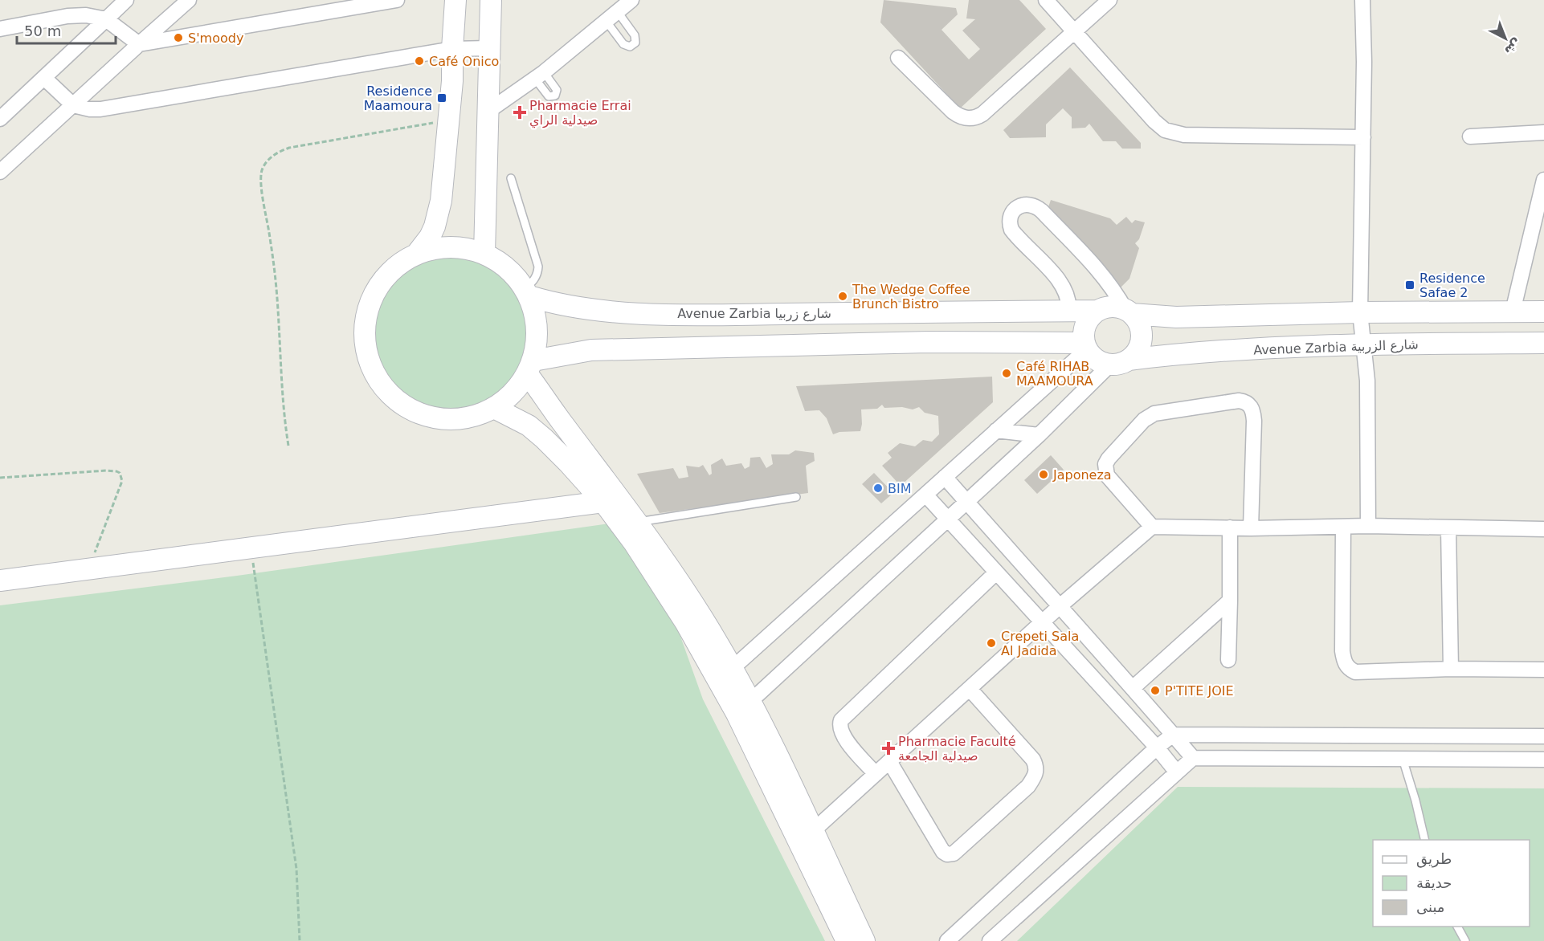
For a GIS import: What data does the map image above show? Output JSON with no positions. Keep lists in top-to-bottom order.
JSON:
{
  "streets": {
    "main road": ["Avenue Zarbia شارع زربيا", "Avenue Zarbia شارع الزربية"]
  },
  "crossings": [
    ["Avenue Zarbia شارع زربيا", "Avenue Zarbia شارع الزربية"]
  ],
  "places": {
    "other": [
      "S'moody",
      "Café Onico",
      "The Wedge Coffee Brunch Bistro",
      "Café RIHAB MAAMOURA",
      "Japoneza",
      "BIM",
      "Crepeti Sala Al Jadida",
      "P'TITE JOIE"
    ],
    "transit": ["Residence Maamoura", "Residence Safae 2"],
    "health": ["Pharmacie Errai صيدلية الراي", "Pharmacie Faculté صيدلية الجامعة"]
  },
  "legend": ["طريق", "حديقة", "مبنى"],
  "scale_bar": "50 m",
  "north": "bottom right"
}
